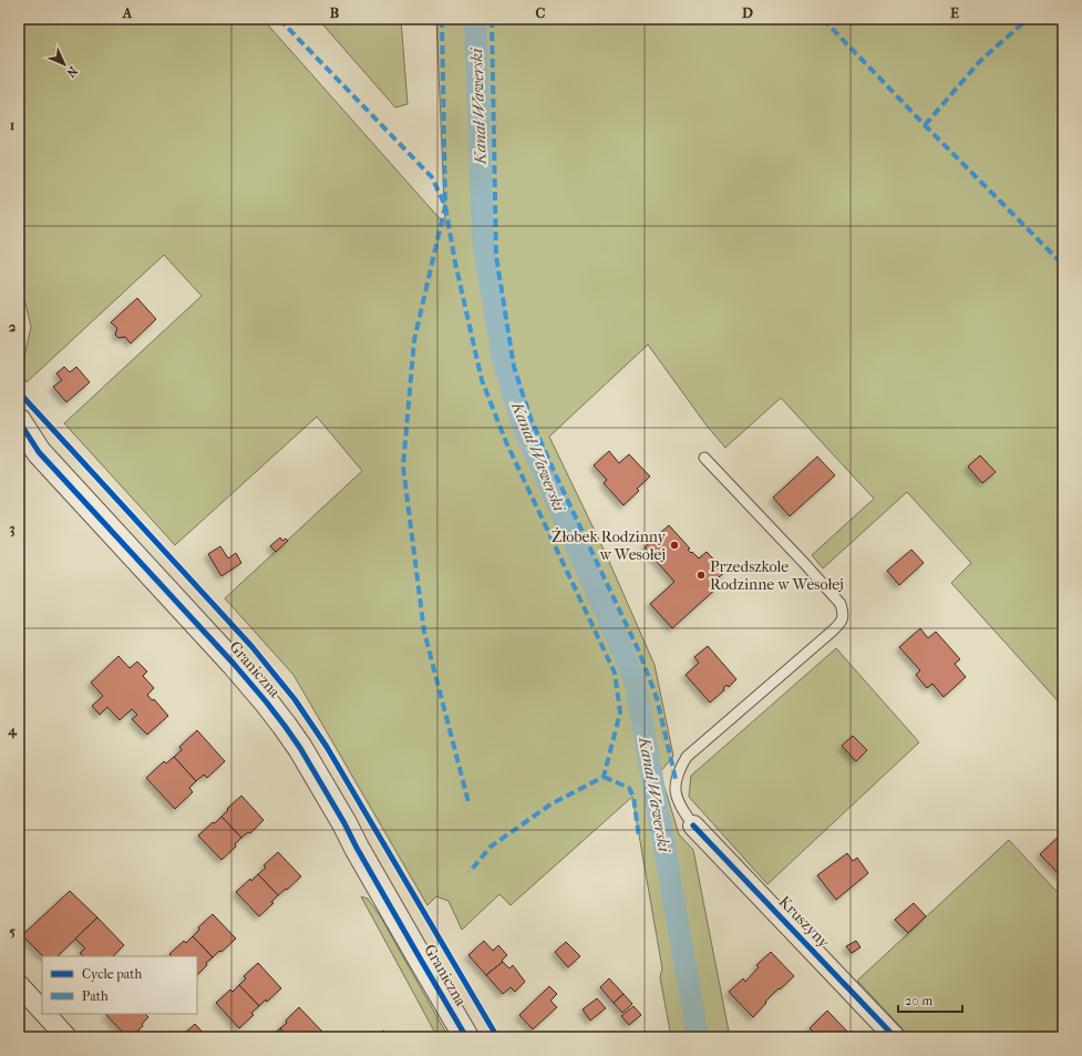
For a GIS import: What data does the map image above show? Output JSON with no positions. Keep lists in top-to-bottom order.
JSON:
{
  "streets": {
    "street": ["Graniczna", "Kruszyny"]
  },
  "water": ["Kanał Wawerski"],
  "places": ["Żłobek Rodzinny w Wesołej", "Przedszkole Rodzinne w Wesołej"],
  "legend": ["Cycle path", "Path"],
  "scale_bar": "20 m",
  "north": "bottom right",
  "grid": {
    "columns": [
      "A",
      "B",
      "C",
      "D",
      "E"
    ],
    "rows": [
      "1",
      "2",
      "3",
      "4",
      "5"
    ]
  }
}
